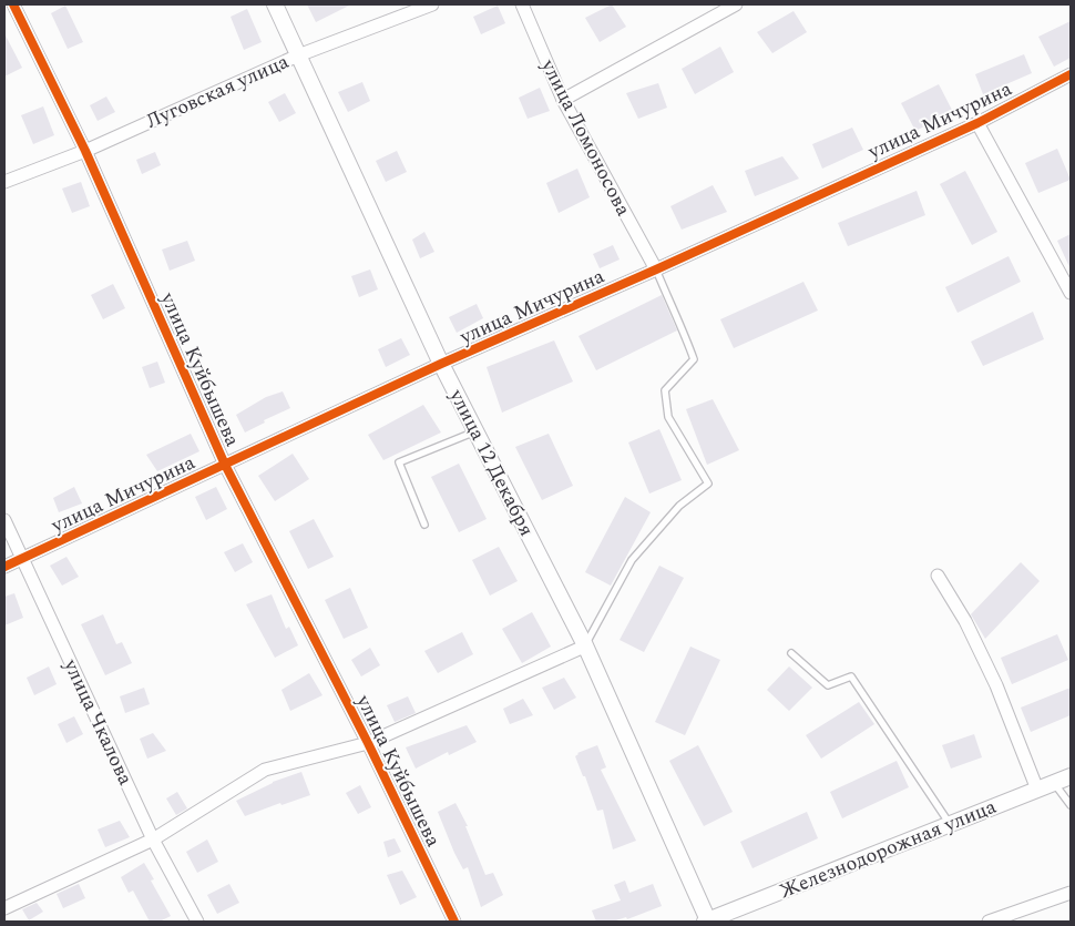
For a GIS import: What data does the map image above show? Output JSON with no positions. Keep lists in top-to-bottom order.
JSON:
{
  "streets": {
    "street": [
      "Луговская улица",
      "улица Мичурина",
      "улица Ломоносова",
      "улица Куйбышева",
      "улица 12 Декабря",
      "улица Чкалова",
      "Железнодорожная улица"
    ]
  },
  "crossings": [
    ["Луговская улица", "улица Куйбышева"],
    ["Луговская улица", "улица 12 Декабря"],
    ["улица Мичурина", "улица Ломоносова"],
    ["улица Мичурина", "улица Куйбышева"],
    ["улица Мичурина", "улица 12 Декабря"],
    ["улица Мичурина", "улица Чкалова"],
    ["улица 12 Декабря", "Железнодорожная улица"]
  ]
}
